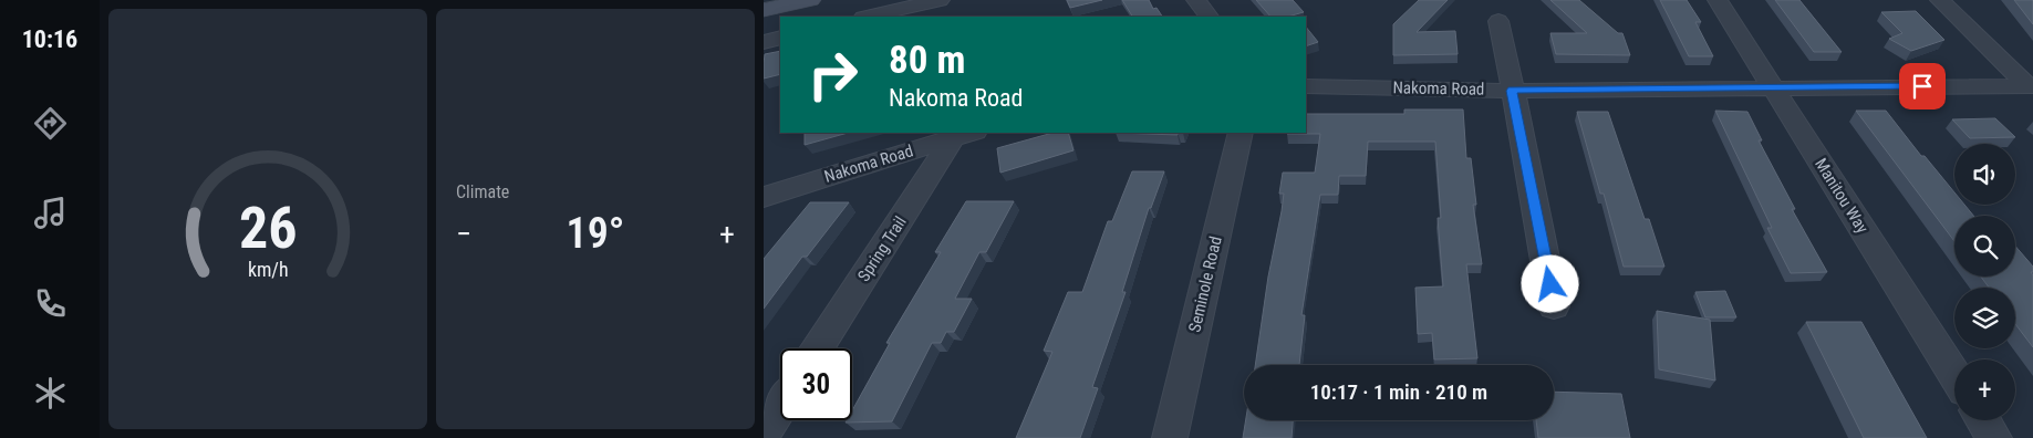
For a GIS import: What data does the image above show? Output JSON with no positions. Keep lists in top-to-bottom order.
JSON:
{
  "streets": {
    "street": [
      "Nakoma Road",
      "Manitou Way",
      "Spring Trail",
      "Seminole Road"
    ]
  },
  "crossings": [
    ["Nakoma Road", "Manitou Way"],
    ["Nakoma Road", "Spring Trail"]
  ],
  "page": {
    "tabs": "10:16",
    "tile": "Climate",
    "turn": ["80 m", "Nakoma Road"],
    "map_buttons": "+",
    "heat": ["−", "19°", "+"],
    "limit": "30",
    "trip": "10:17 · 1 min · 210 m",
    "gauge": ["26", "km/h"]
  }
}
